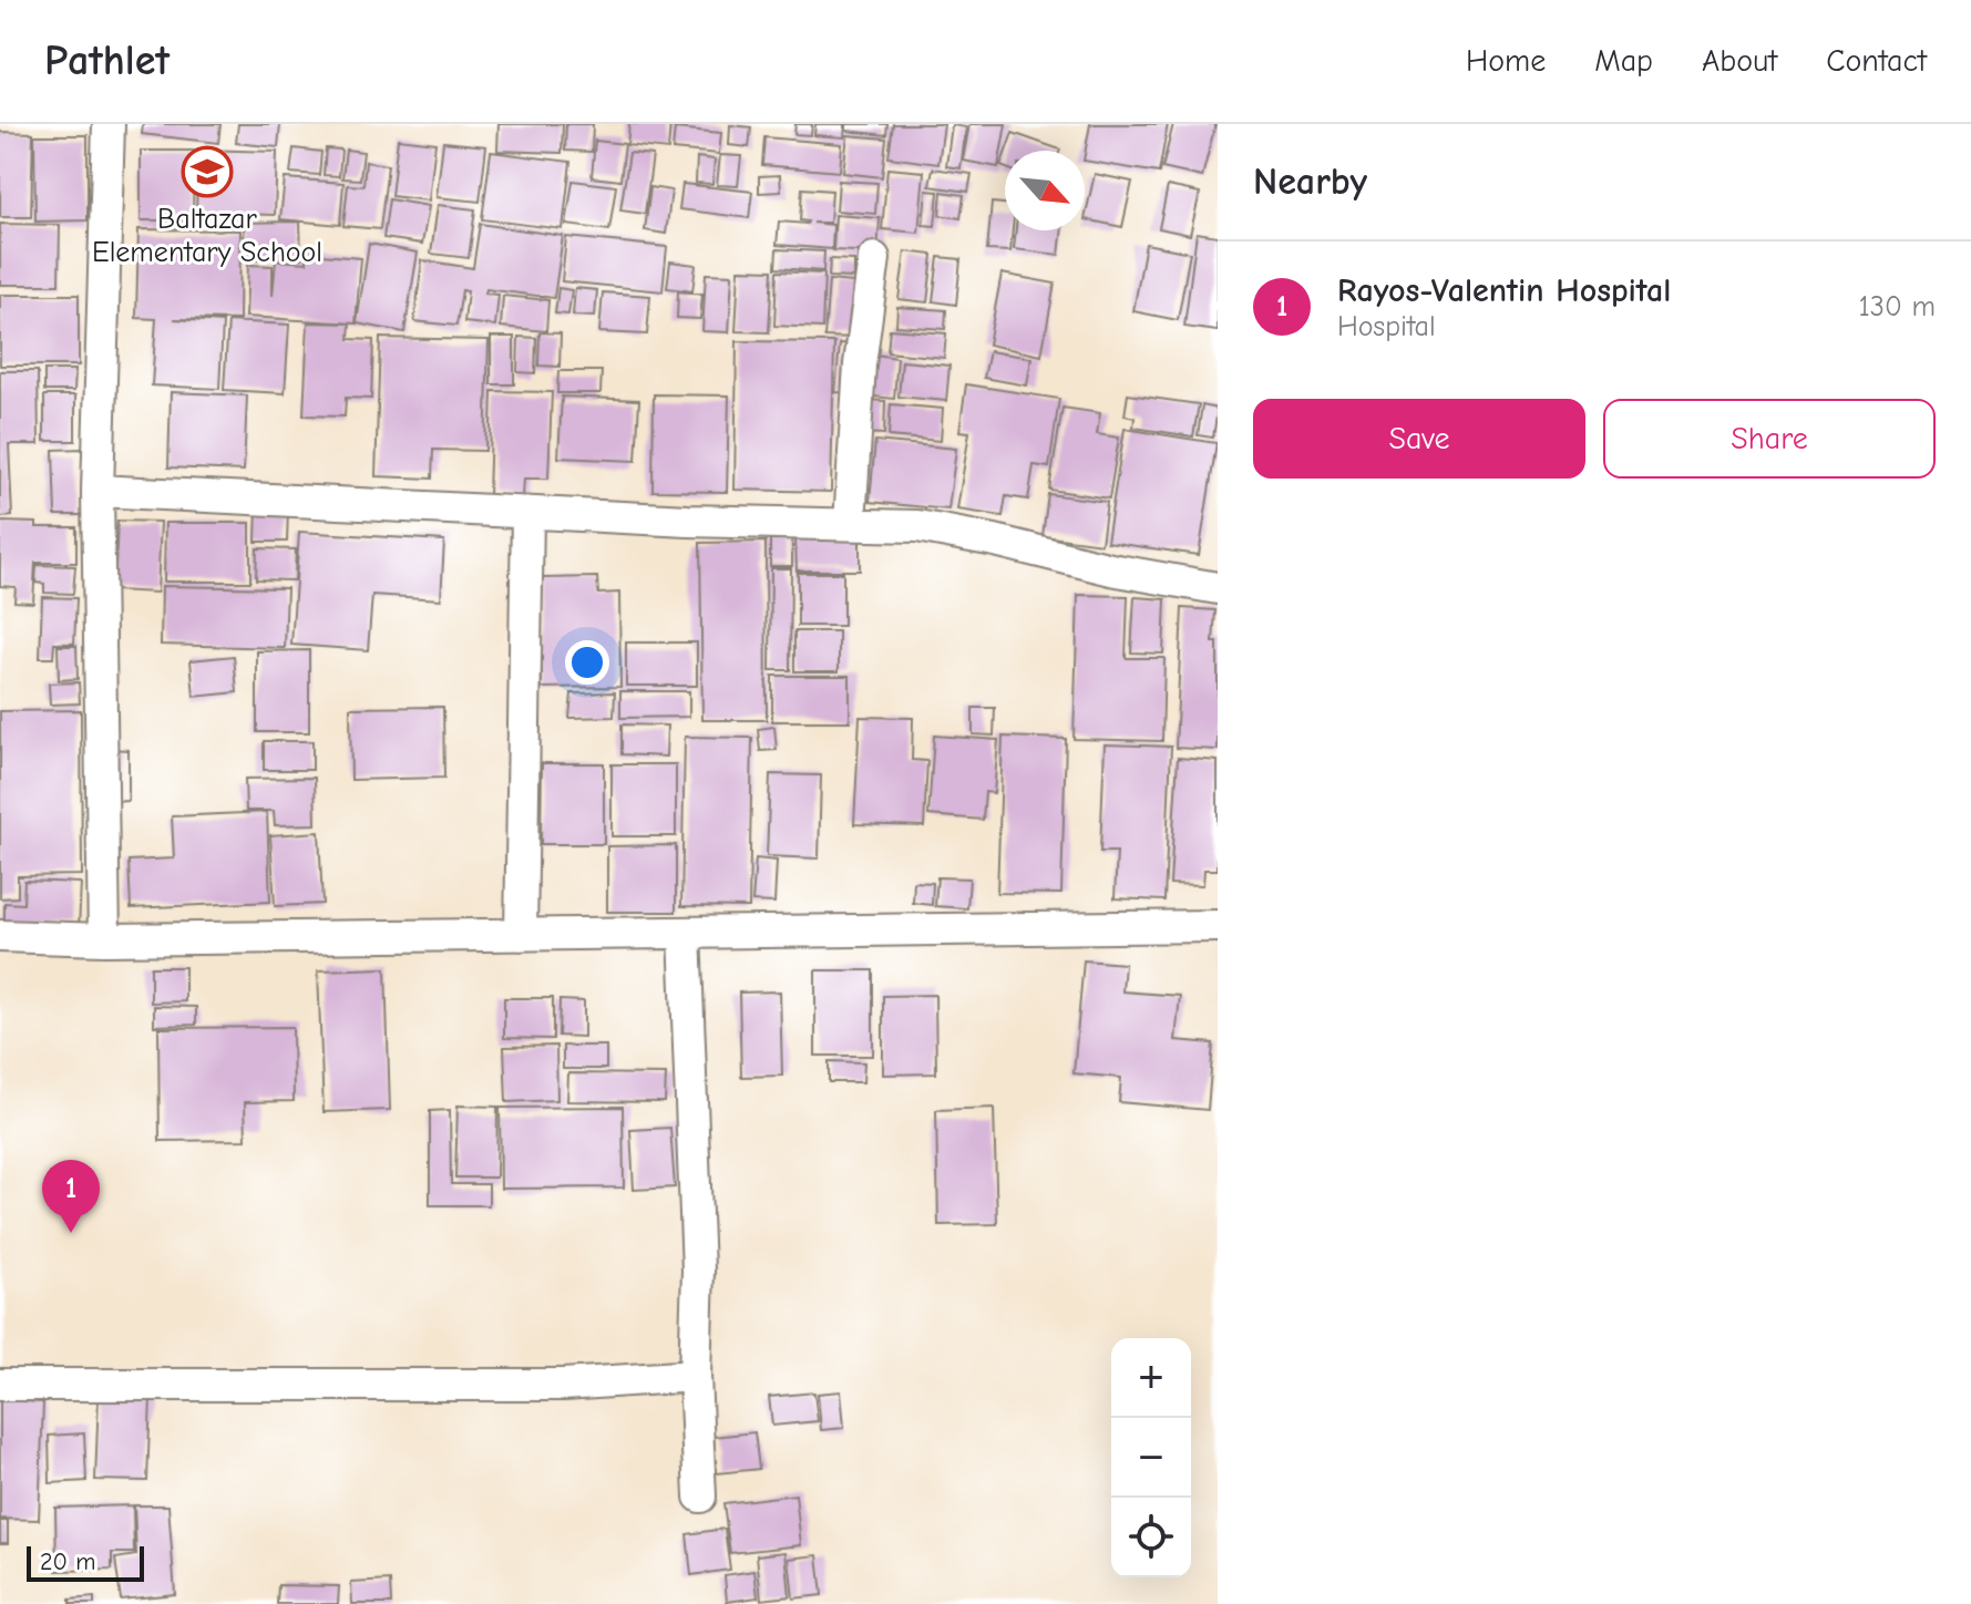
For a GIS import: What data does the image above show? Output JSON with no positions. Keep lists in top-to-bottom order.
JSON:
{
  "places": {
    "school or university": ["Baltazar Elementary School"]
  },
  "scale_bar": "20 m",
  "north": "bottom right",
  "page": {
    "header": "Pathlet",
    "nav": [
      "Home",
      "Map",
      "About",
      "Contact"
    ],
    "heading": "Nearby",
    "list": [
      {
        "mark": "1",
        "name": "Rayos-Valentin Hospital",
        "note": "Hospital",
        "value": "130 m"
      }
    ],
    "buttons": ["Save", "Share"],
    "pins": "1",
    "map_buttons": ["+", "−"],
    "scale": "20 m"
  }
}
